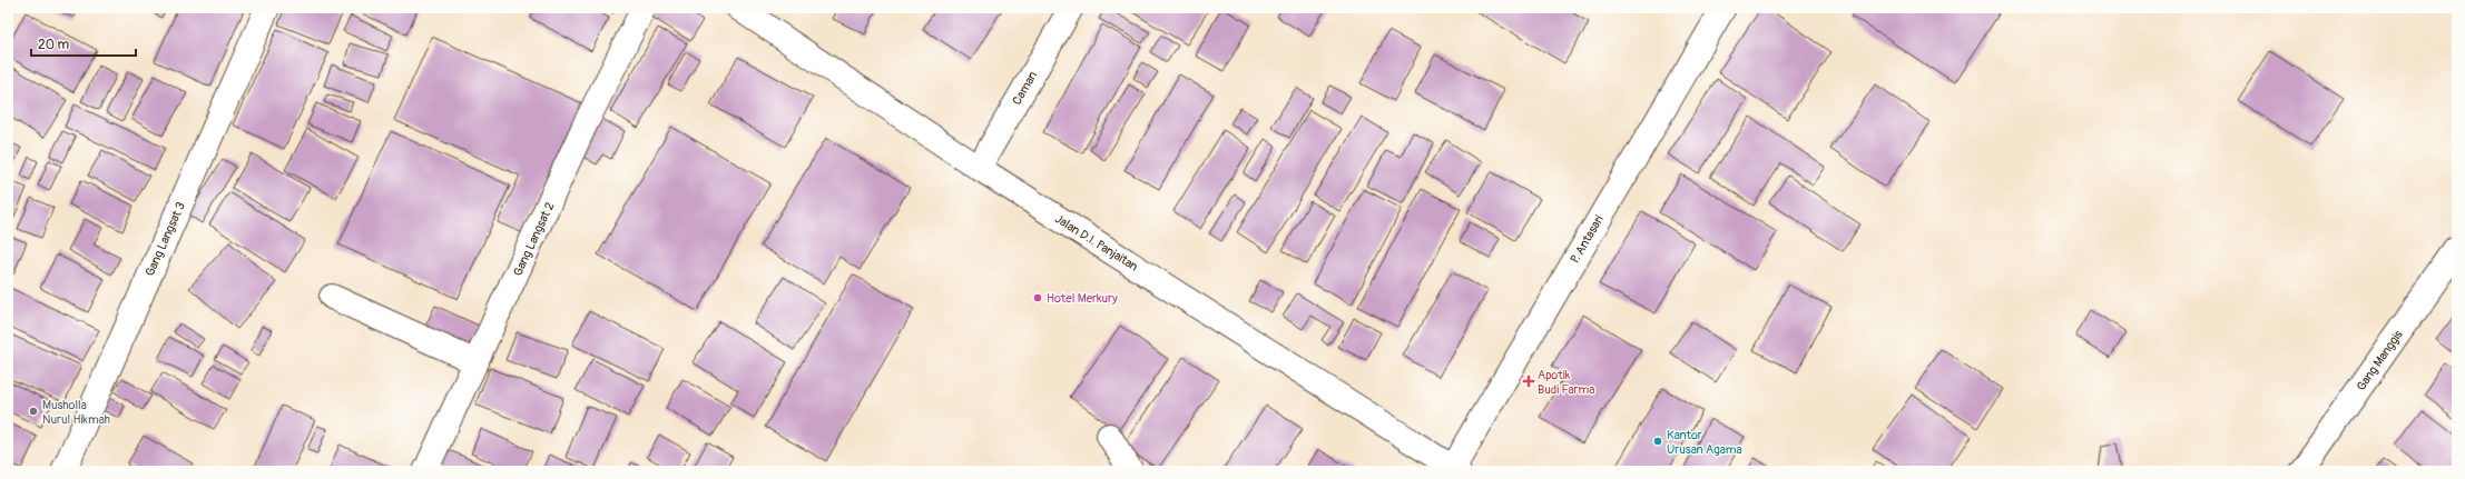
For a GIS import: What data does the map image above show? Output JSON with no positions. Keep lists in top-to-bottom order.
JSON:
{
  "streets": {
    "street": [
      "Caman",
      "Gang Langsat 3",
      "Gang Langsat 2",
      "P. Antasari",
      "Jalan D.I. Panjaitan",
      "Gang Manggis"
    ]
  },
  "crossings": [
    ["Caman", "Jalan D.I. Panjaitan"],
    ["P. Antasari", "Jalan D.I. Panjaitan"]
  ],
  "places": {
    "other": ["Hotel Merkury", "Musholla Nurul Hikmah", "Kantor Urusan Agama"],
    "health": ["Apotik Budi Farma"]
  },
  "scale_bar": "20 m"
}
